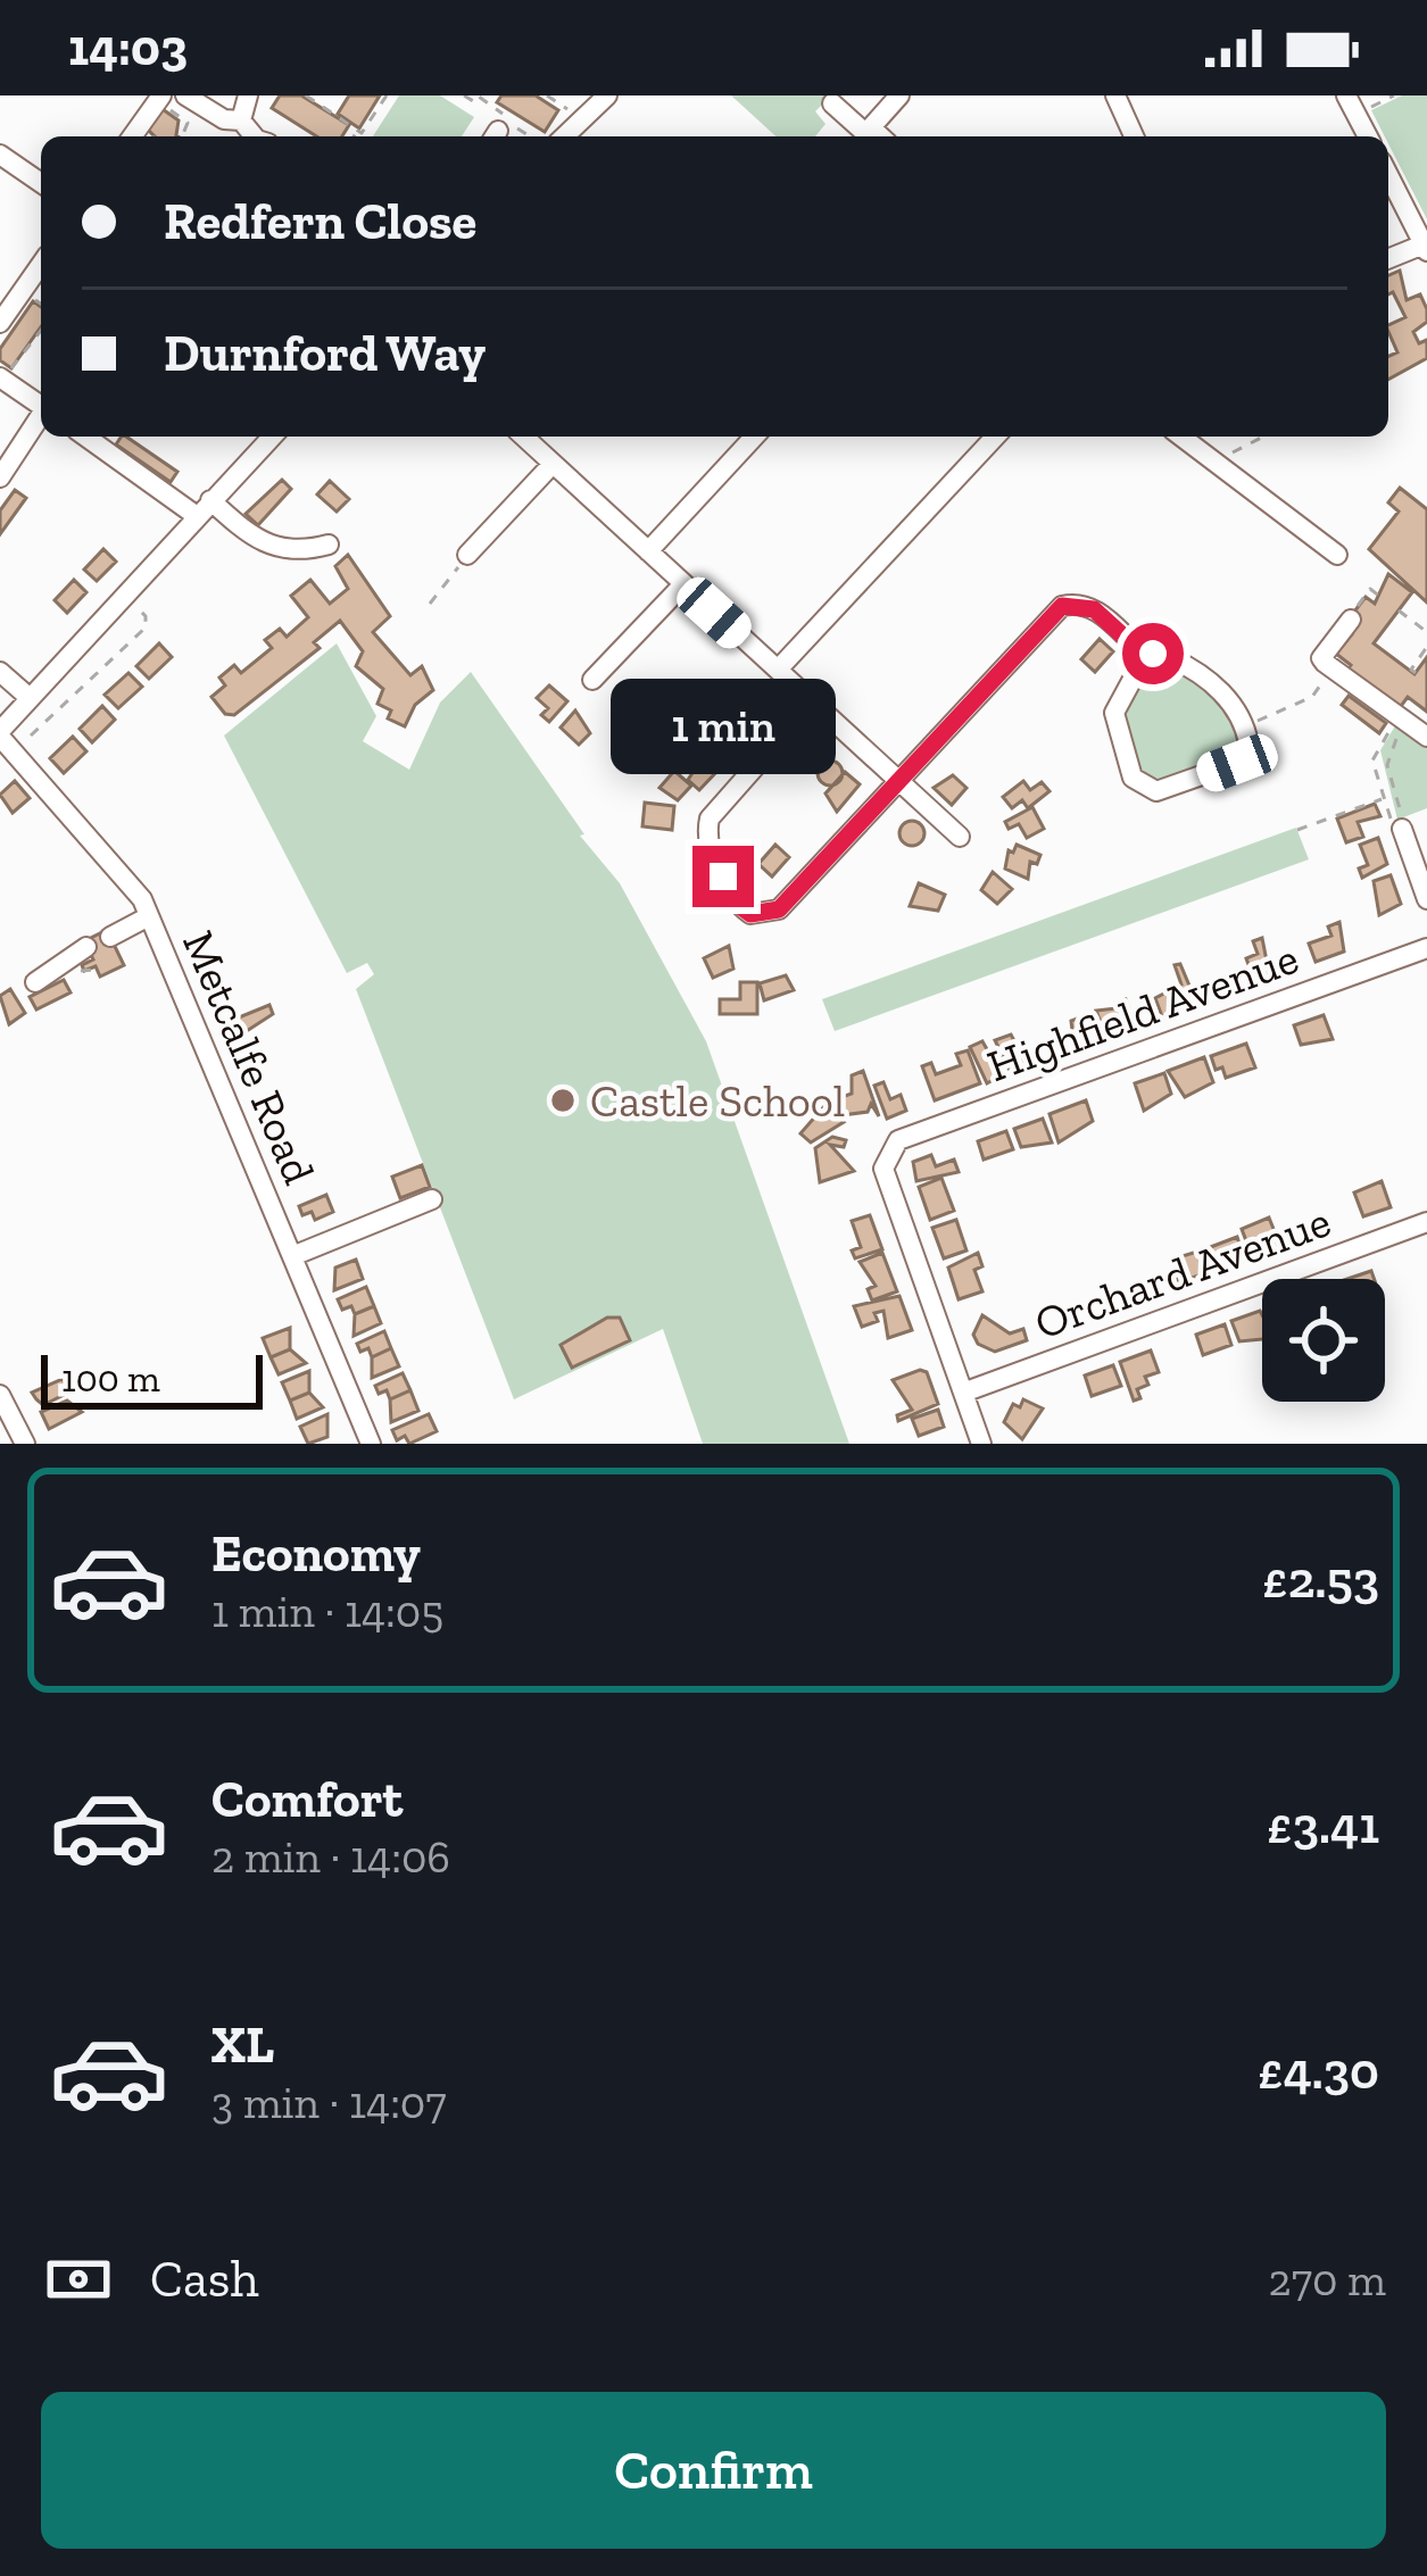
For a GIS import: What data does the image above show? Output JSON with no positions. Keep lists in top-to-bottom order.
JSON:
{
  "streets": {
    "street": ["Highfield Avenue", "Metcalfe Road", "Orchard Avenue"]
  },
  "crossings": [
    ["Highfield Avenue", "Orchard Avenue"]
  ],
  "places": ["Castle School"],
  "scale_bar": "100 m",
  "page": {
    "status": "14:03",
    "banner": ["Redfern Close", "Durnford Way"],
    "bubble": "1 min",
    "scale": "100 m",
    "list": [
      {
        "name": "Economy",
        "note": "1 min · 14:05",
        "value": "£2.53"
      },
      {
        "name": "Comfort",
        "note": "2 min · 14:06",
        "value": "£3.41"
      },
      {
        "name": "XL",
        "note": "3 min · 14:07",
        "value": "£4.30"
      }
    ],
    "pay": ["Cash", "270 m"],
    "buttons": "Confirm"
  }
}
